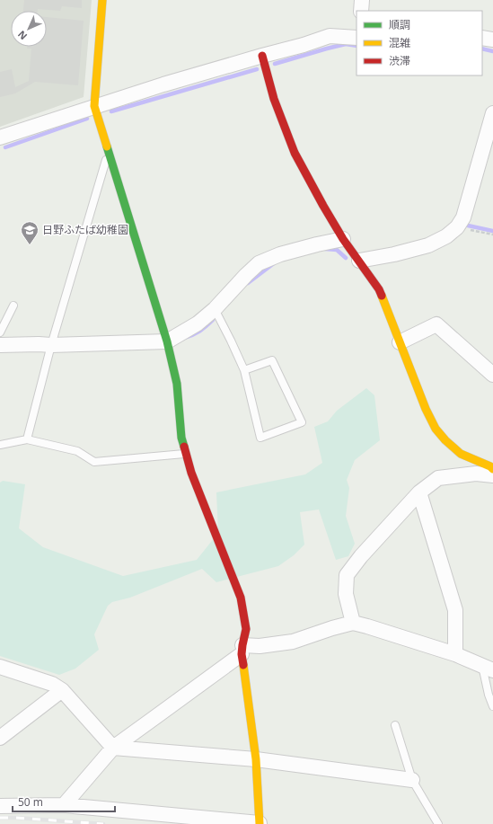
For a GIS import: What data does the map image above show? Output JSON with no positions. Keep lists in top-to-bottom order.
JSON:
{
  "places": {
    "school or university": ["日野ふたば幼稚園"]
  },
  "legend": ["順調", "混雑", "渋滞"],
  "scale_bar": "50 m",
  "north": "bottom left"
}
